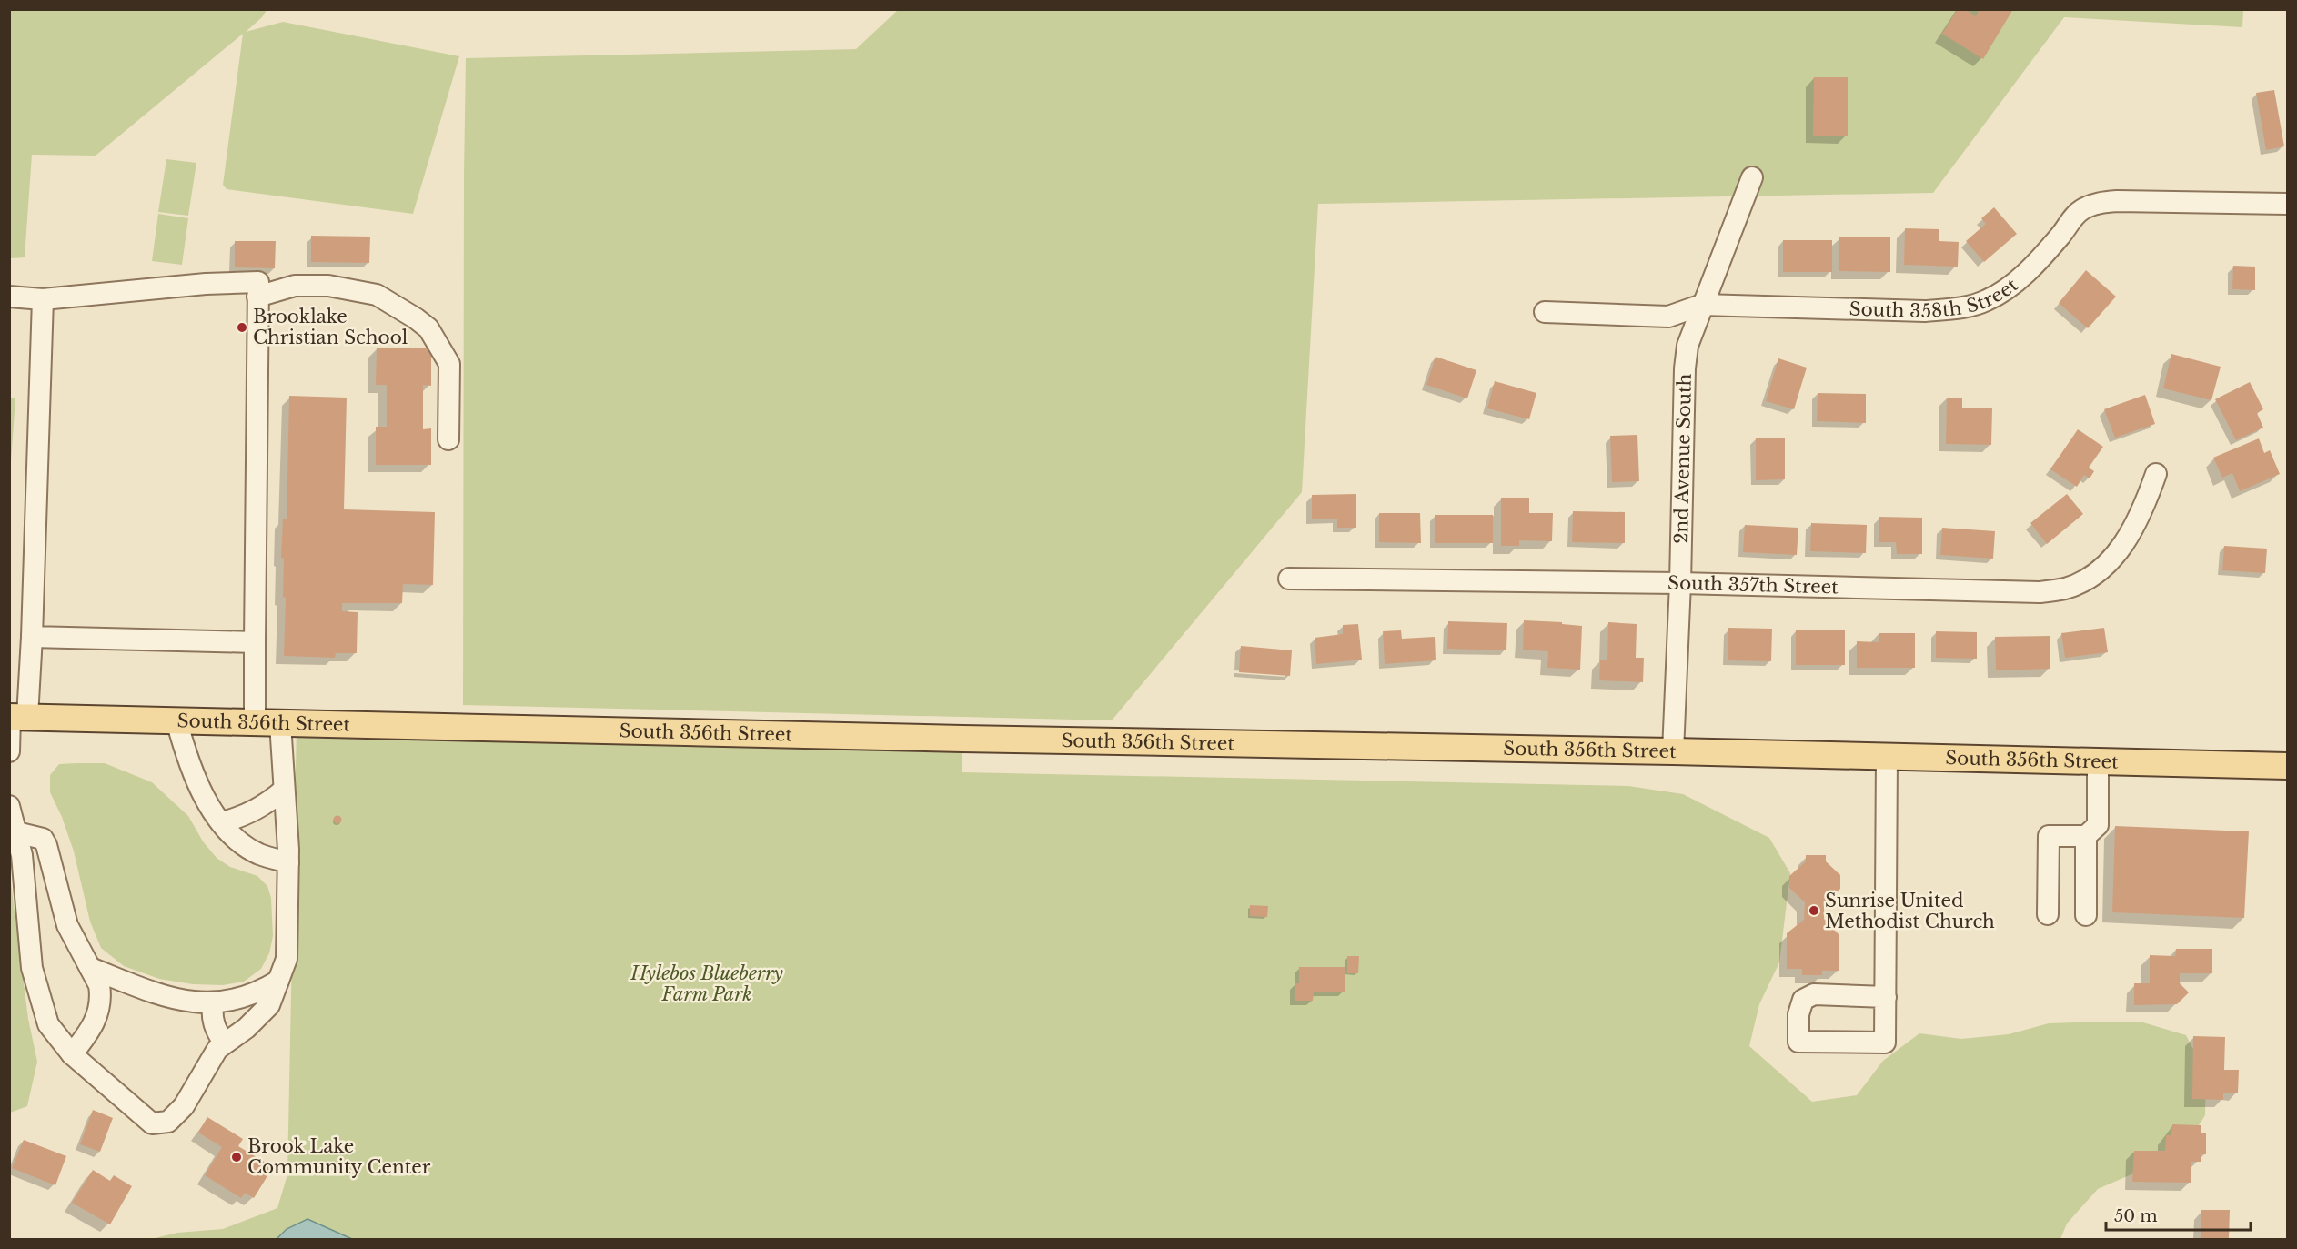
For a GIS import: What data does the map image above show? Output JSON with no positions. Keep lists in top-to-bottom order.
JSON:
{
  "streets": {
    "main road": ["South 356th Street"],
    "street": ["South 358th Street", "2nd Avenue South", "South 357th Street"]
  },
  "crossings": [
    ["South 358th Street", "2nd Avenue South"],
    ["2nd Avenue South", "South 357th Street"],
    ["2nd Avenue South", "South 356th Street"]
  ],
  "parks": ["Hylebos Blueberry Farm Park"],
  "places": ["Brooklake Christian School", "Sunrise United Methodist Church", "Brook Lake Community Center"],
  "scale_bar": "50 m"
}
